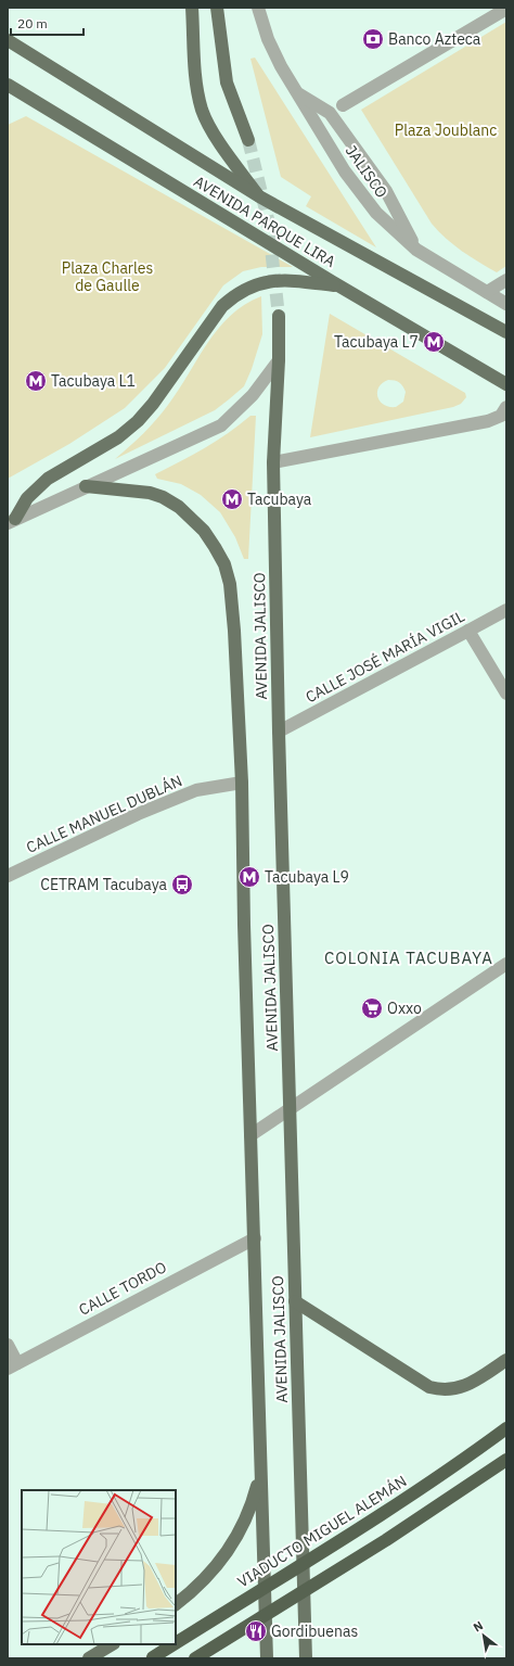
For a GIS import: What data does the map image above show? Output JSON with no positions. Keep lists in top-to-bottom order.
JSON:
{
  "streets": {
    "highway": ["VIADUCTO MIGUEL ALEMÁN"],
    "main road": ["AVENIDA PARQUE LIRA", "AVENIDA JALISCO"],
    "street": [
      "JALISCO",
      "CALLE JOSÉ MARÍA VIGIL",
      "CALLE MANUEL DUBLÁN",
      "CALLE TORDO"
    ]
  },
  "crossings": [
    ["AVENIDA JALISCO", "CALLE JOSÉ MARÍA VIGIL"],
    ["AVENIDA JALISCO", "CALLE MANUEL DUBLÁN"],
    ["AVENIDA JALISCO", "CALLE TORDO"],
    ["AVENIDA JALISCO", "VIADUCTO MIGUEL ALEMÁN"]
  ],
  "districts": ["COLONIA TACUBAYA"],
  "parks": ["Plaza Joublanc", "Plaza Charles de Gaulle"],
  "places": {
    "bank": ["Banco Azteca"],
    "metro station": [
      "Tacubaya L7",
      "Tacubaya L1",
      "Tacubaya",
      "Tacubaya L9"
    ],
    "bus stop": ["CETRAM Tacubaya"],
    "supermarket": ["Oxxo"],
    "restaurant": ["Gordibuenas"]
  },
  "scale_bar": "20 m",
  "north": "top left"
}
